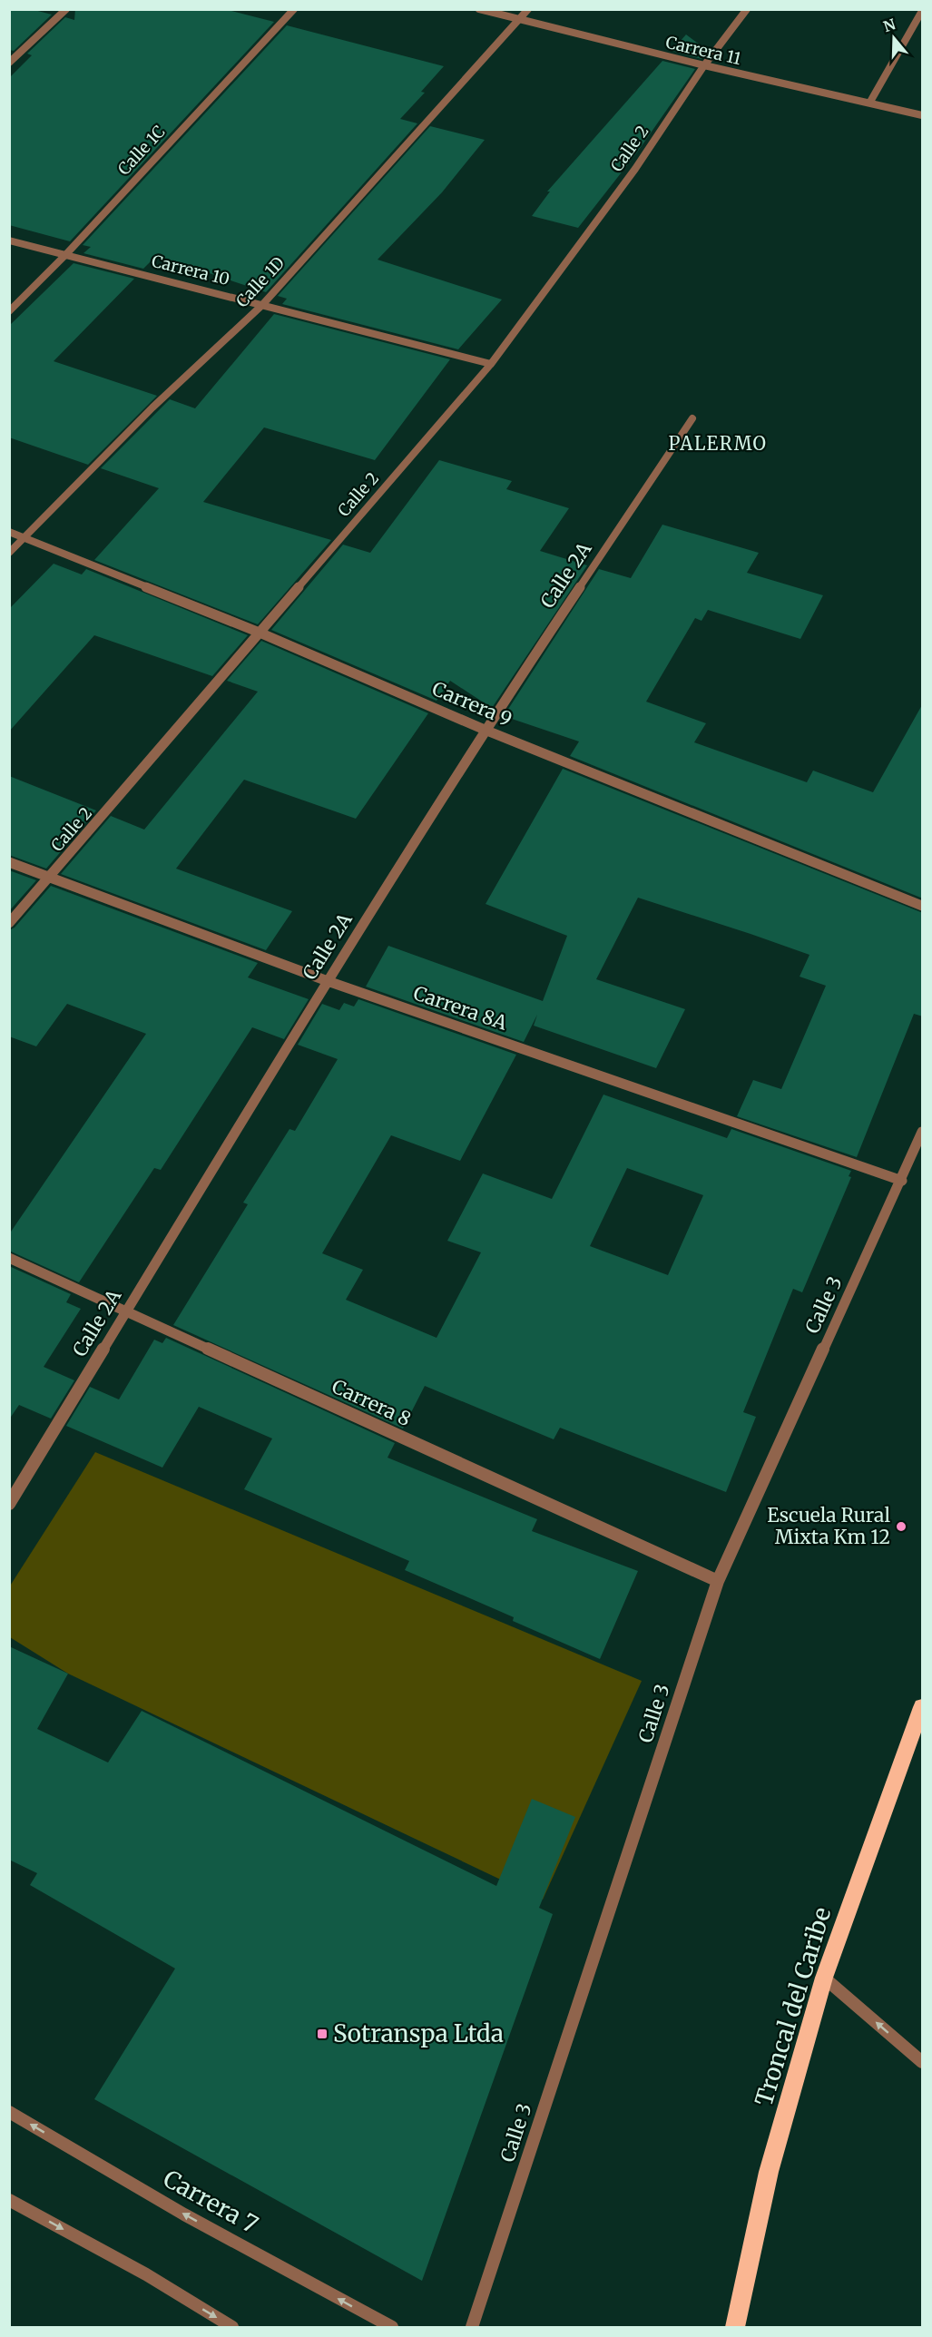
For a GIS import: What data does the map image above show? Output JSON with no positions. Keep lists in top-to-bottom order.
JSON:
{
  "streets": {
    "highway": ["Troncal del Caribe"],
    "street": [
      "Carrera 11",
      "Calle 2",
      "Calle 1C",
      "Carrera 10",
      "Calle 1D",
      "Calle 2A",
      "Carrera 9",
      "Carrera 8A",
      "Calle 3",
      "Carrera 8",
      "Carrera 7"
    ]
  },
  "crossings": [
    ["Carrera 11", "Calle 2"],
    ["Carrera 11", "Calle 1D"],
    ["Calle 2", "Carrera 10"],
    ["Calle 2", "Carrera 9"],
    ["Calle 2", "Carrera 8A"],
    ["Calle 1C", "Carrera 10"],
    ["Carrera 10", "Calle 1D"],
    ["Calle 1D", "Carrera 9"],
    ["Calle 2A", "Carrera 9"],
    ["Calle 2A", "Carrera 8A"],
    ["Calle 2A", "Carrera 8"],
    ["Carrera 8A", "Calle 3"],
    ["Calle 3", "Carrera 8"]
  ],
  "districts": ["PALERMO"],
  "places": {
    "other": ["Escuela Rural Mixta Km 12"],
    "transit": ["Sotranspa Ltda"]
  },
  "north": "top"
}
